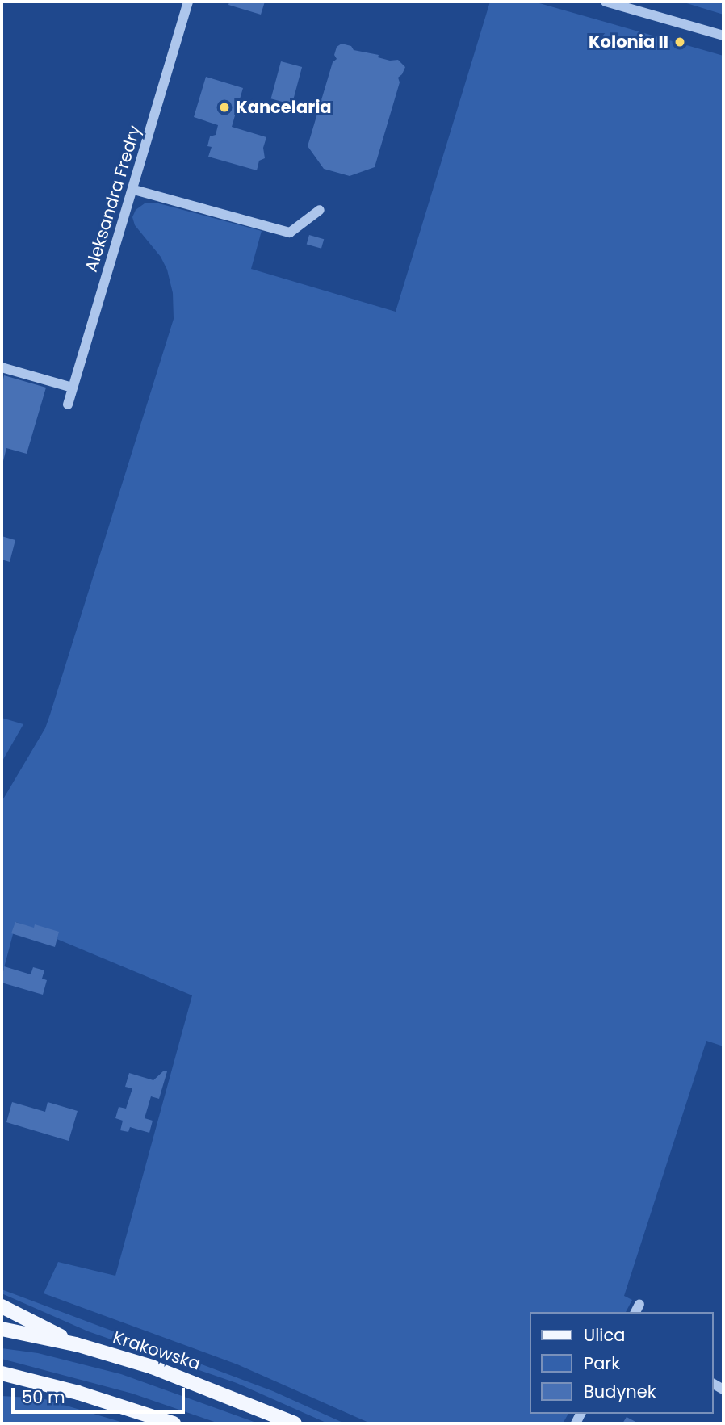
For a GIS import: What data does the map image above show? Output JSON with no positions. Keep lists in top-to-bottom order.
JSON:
{
  "streets": {
    "main road": ["Krakowska"],
    "street": ["Aleksandra Fredry"]
  },
  "places": ["Kolonia II", "Kancelaria"],
  "legend": ["Ulica", "Park", "Budynek"],
  "scale_bar": "50 m"
}
